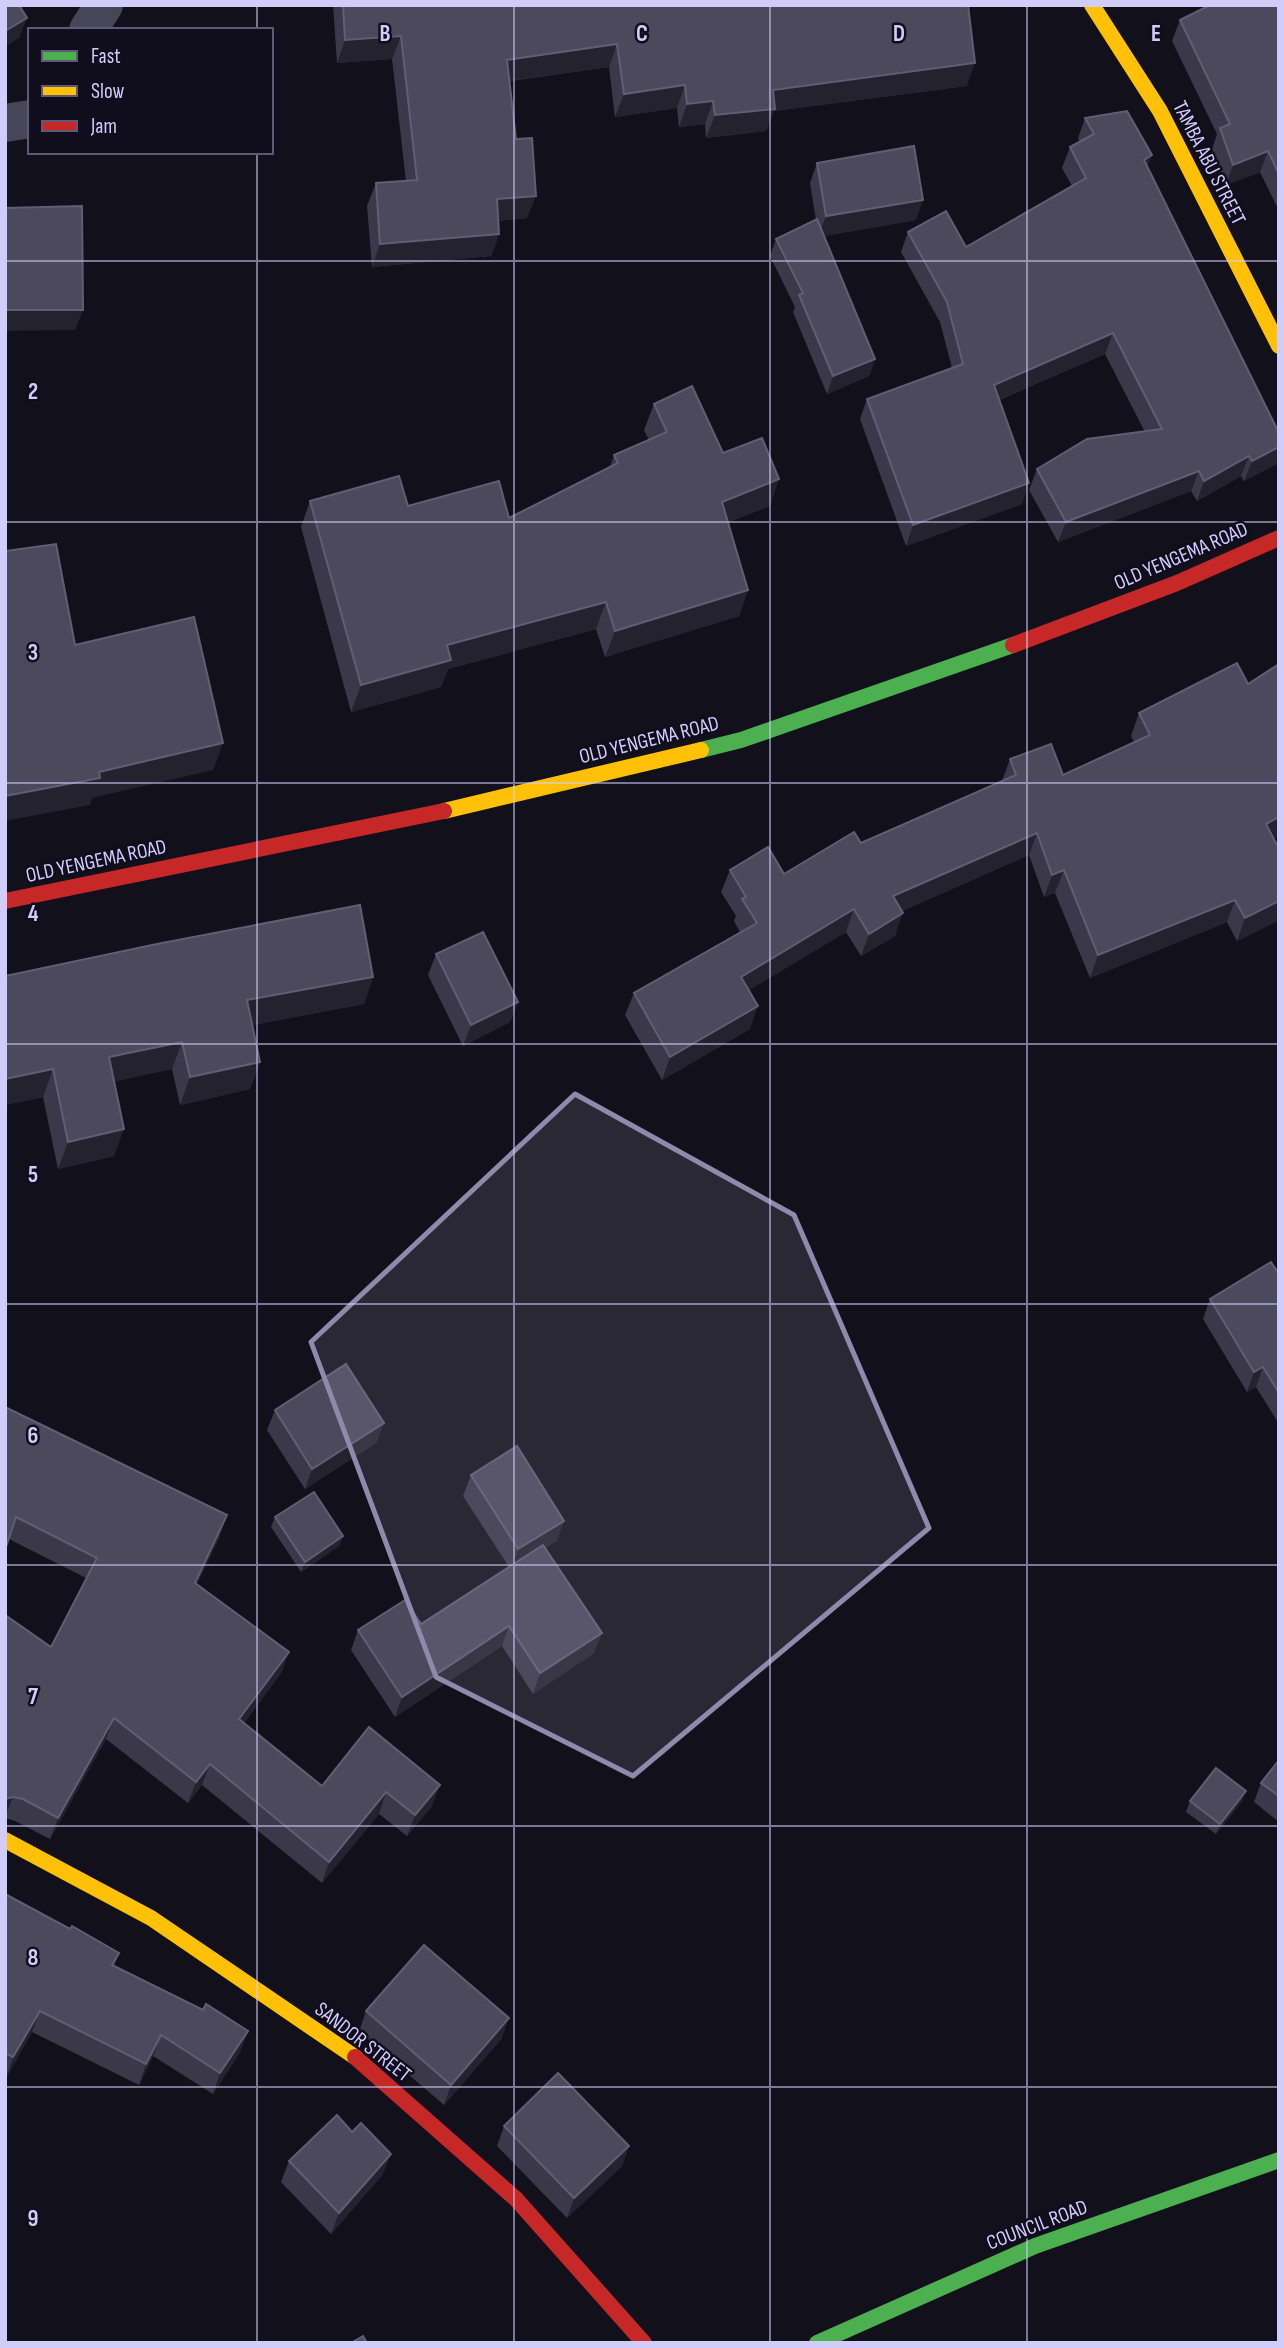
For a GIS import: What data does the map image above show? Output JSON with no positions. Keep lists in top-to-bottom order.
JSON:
{
  "streets": {
    "street": [
      "TAMBA ABU STREET",
      "OLD YENGEMA ROAD",
      "SANDOR STREET",
      "COUNCIL ROAD"
    ]
  },
  "legend": ["Fast", "Slow", "Jam"],
  "grid": {
    "columns": [
      "B",
      "C",
      "D",
      "E"
    ],
    "rows": [
      "2",
      "3",
      "4",
      "5",
      "6",
      "7",
      "8",
      "9"
    ]
  }
}
